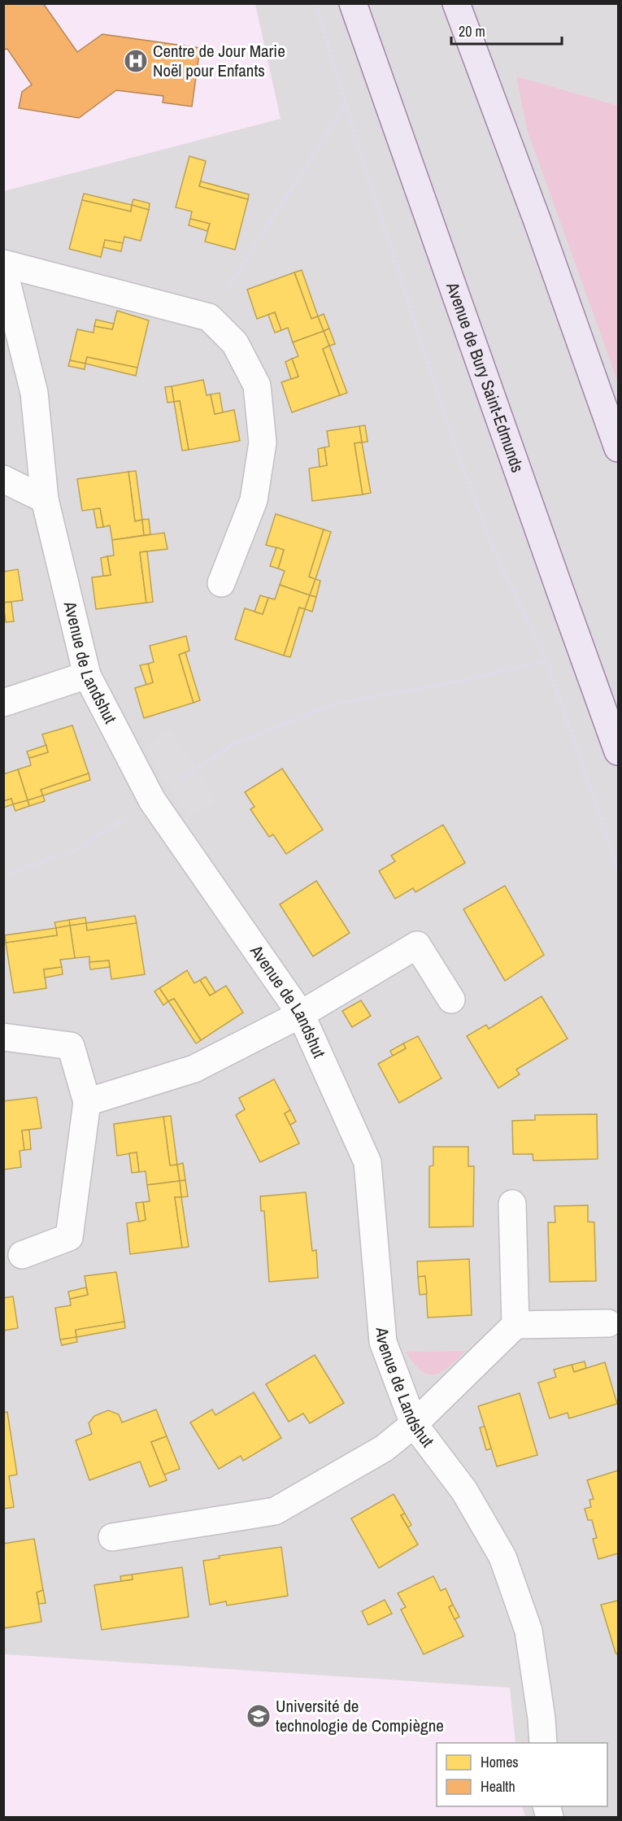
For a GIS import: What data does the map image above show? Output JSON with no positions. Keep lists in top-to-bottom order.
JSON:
{
  "streets": {
    "main road": ["Avenue de Bury Saint-Edmunds"],
    "street": ["Avenue de Landshut"]
  },
  "places": {
    "hospital": ["Centre de Jour Marie Noël pour Enfants"],
    "school or university": ["Université de technologie de Compiègne"]
  },
  "legend": ["Homes", "Health"],
  "scale_bar": "20 m"
}
